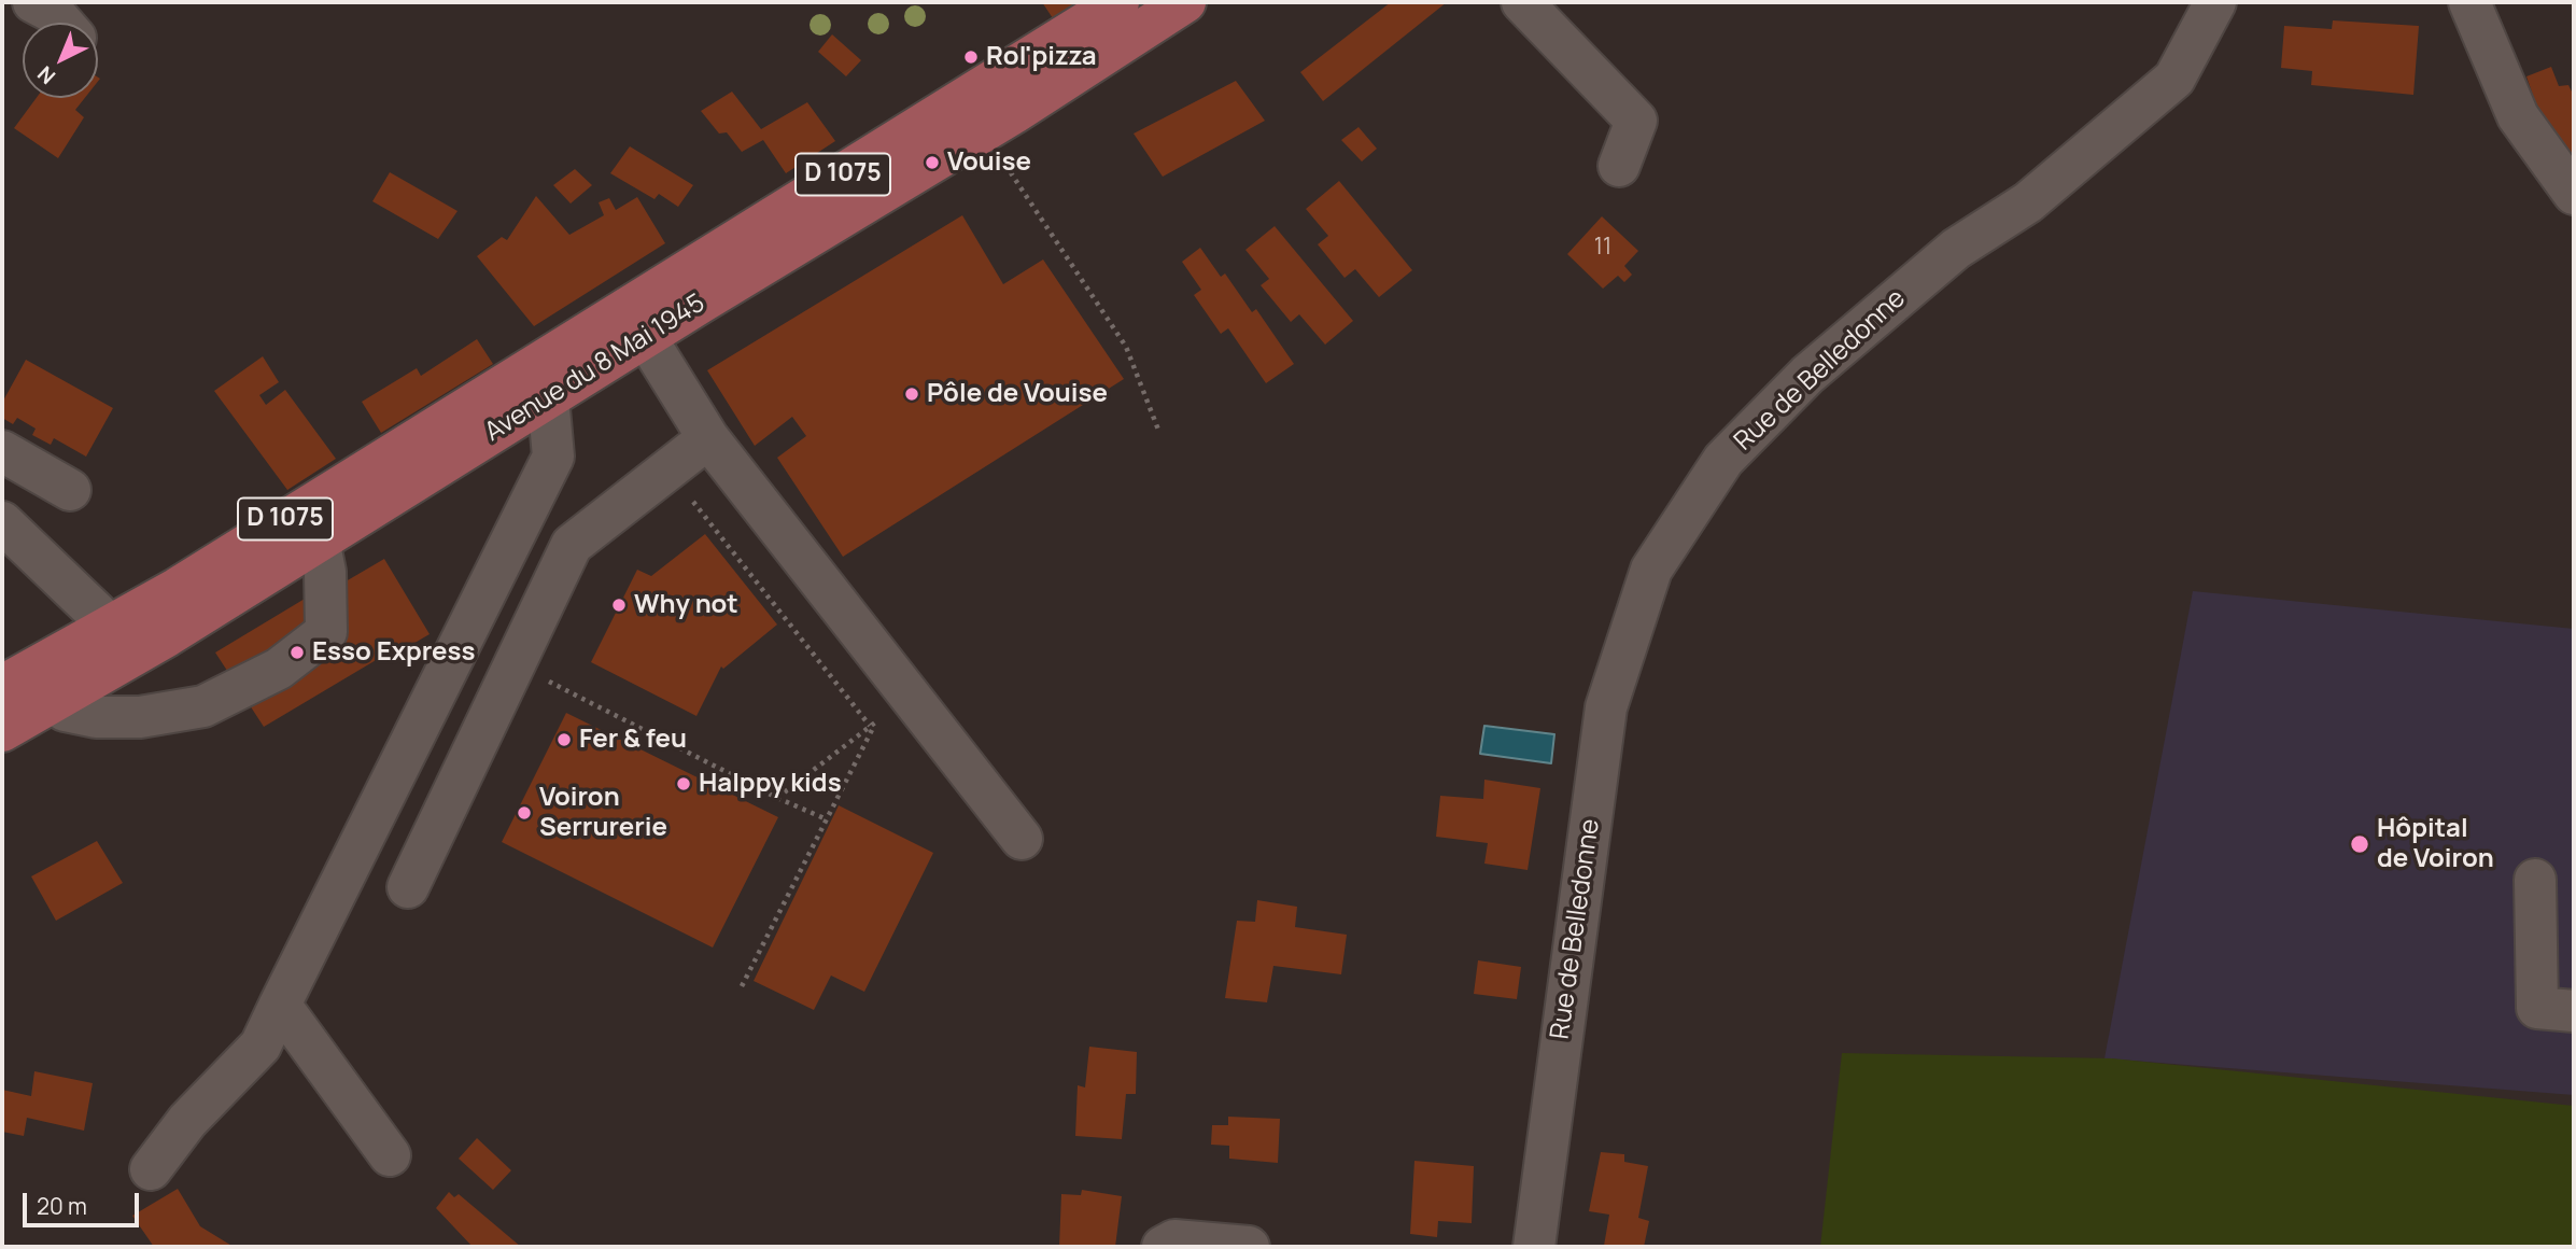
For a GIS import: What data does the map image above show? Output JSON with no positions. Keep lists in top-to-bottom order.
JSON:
{
  "streets": {
    "main road": ["D 1075", "Avenue du 8 Mai 1945"],
    "street": ["Rue de Belledonne"]
  },
  "places": [
    "Rol'pizza",
    "Vouise",
    "Pôle de Vouise",
    "Why not",
    "Esso Express",
    "Fer & feu",
    "Halppy kids",
    "Voiron Serrurerie",
    "Hôpital de Voiron"
  ],
  "house_numbers": ["11"],
  "scale_bar": "20 m",
  "north": "bottom left"
}
